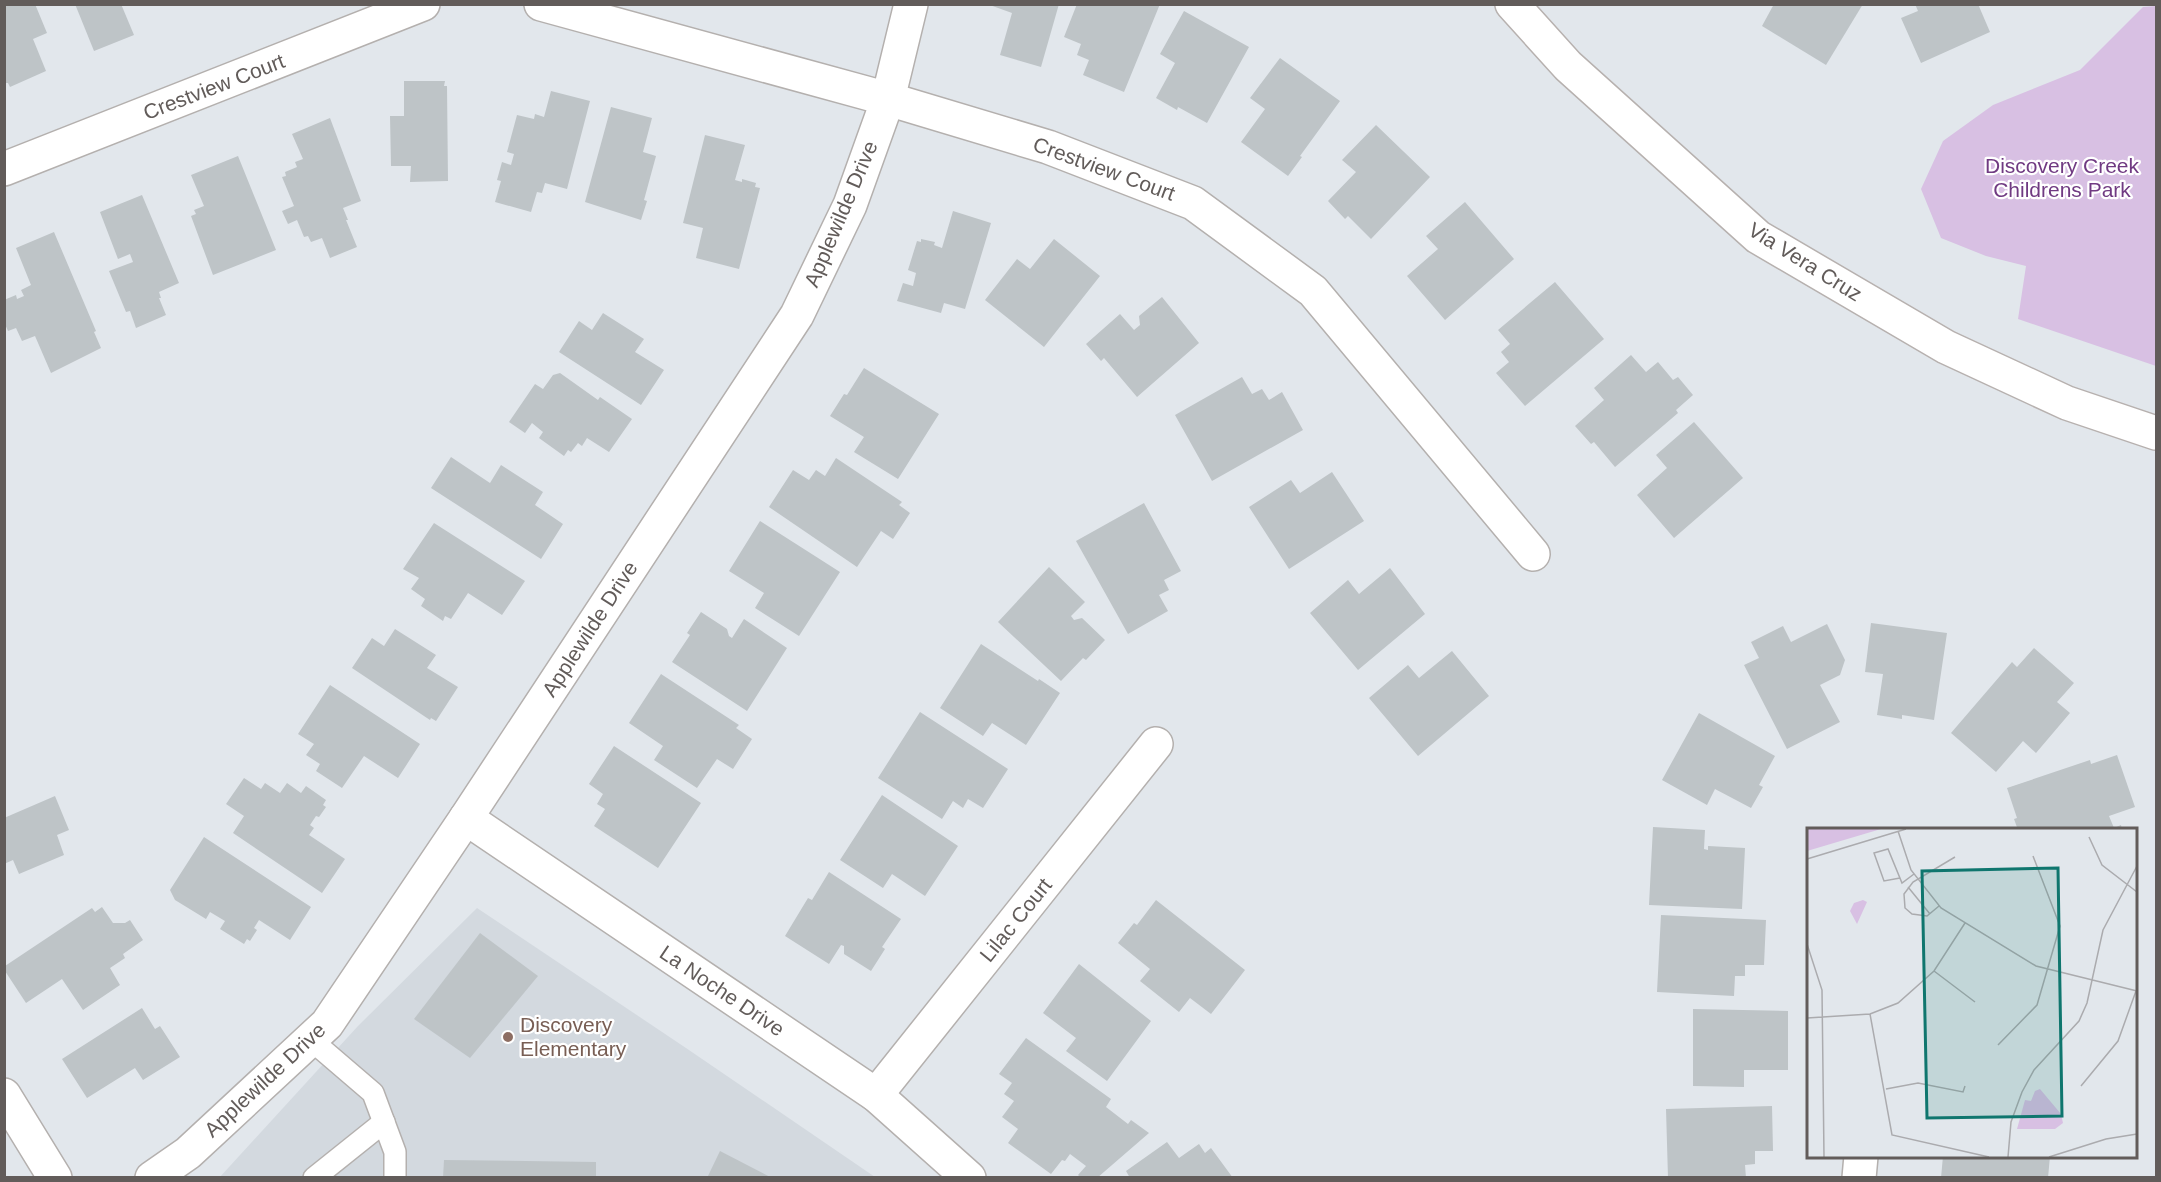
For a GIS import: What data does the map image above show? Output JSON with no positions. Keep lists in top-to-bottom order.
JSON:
{
  "streets": {
    "street": [
      "Crestview Court",
      "Applewilde Drive",
      "Via Vera Cruz",
      "Lilac Court",
      "La Noche Drive"
    ]
  },
  "crossings": [
    ["Crestview Court", "Applewilde Drive"],
    ["Applewilde Drive", "La Noche Drive"],
    ["Lilac Court", "La Noche Drive"]
  ],
  "parks": ["Discovery Creek Childrens Park"],
  "places": ["Discovery Elementary"]
}
